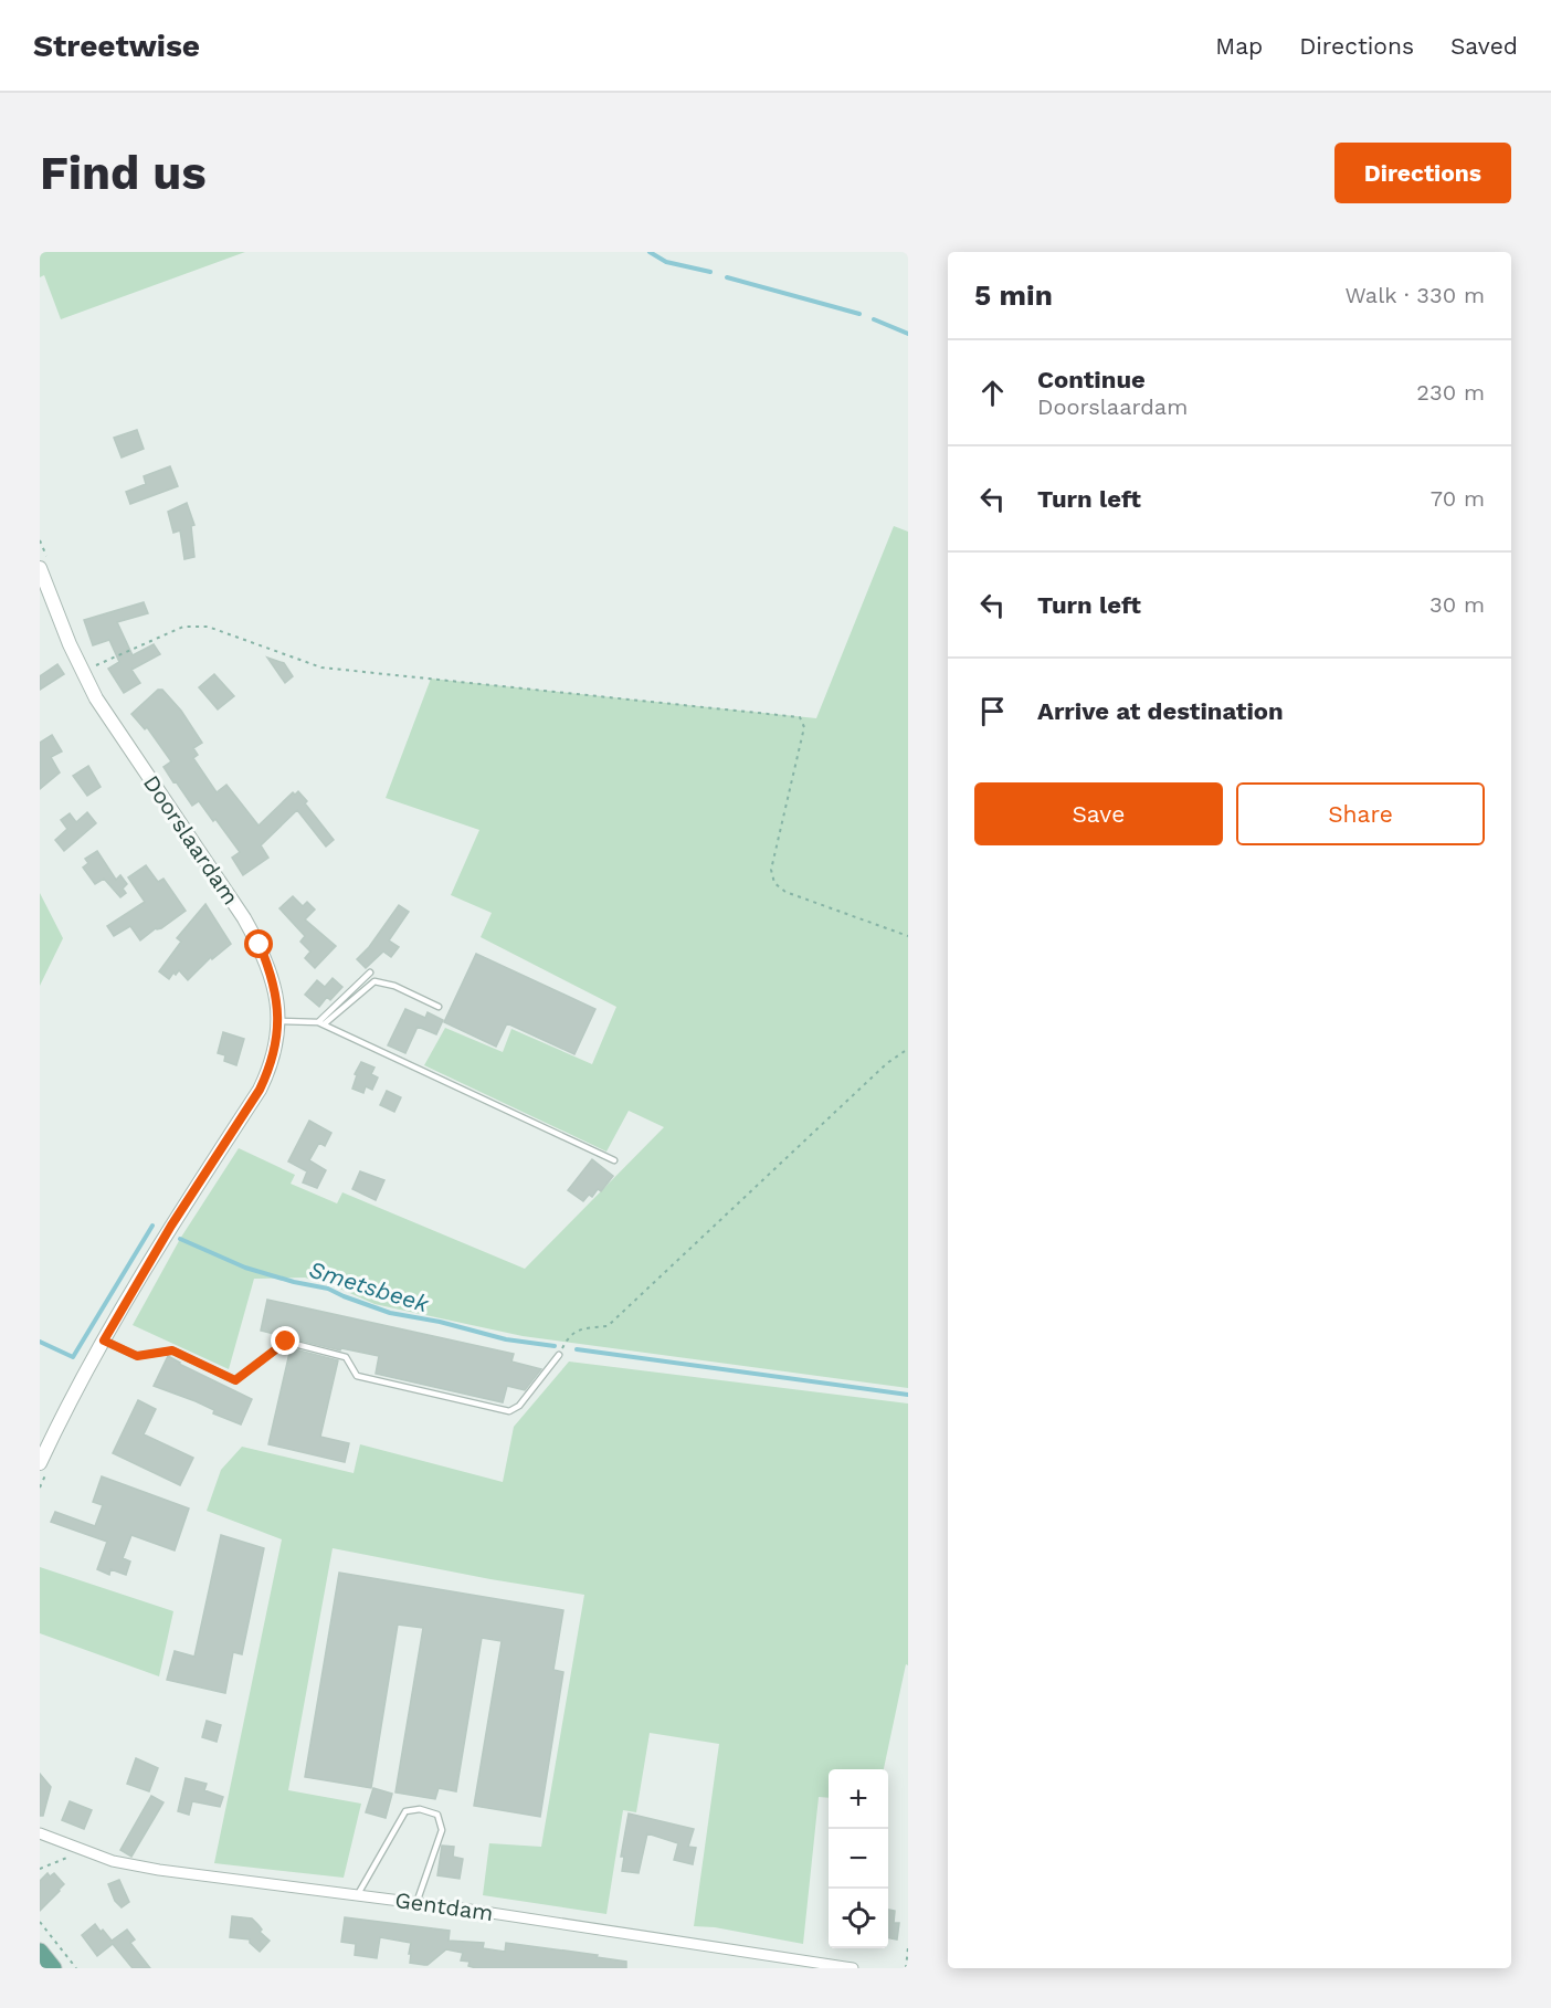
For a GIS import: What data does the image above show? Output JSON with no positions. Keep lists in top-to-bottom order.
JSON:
{
  "streets": {
    "street": ["Doorslaardam", "Gentdam"]
  },
  "water": ["Smetsbeek"],
  "page": {
    "header": "Streetwise",
    "nav": ["Map", "Directions", "Saved"],
    "buttons": [
      "Directions",
      ["Save", "Share"]
    ],
    "title": "Find us",
    "heading": ["5 min", "Walk · 330 m"],
    "list": [
      ["Continue", "Doorslaardam", "230 m"],
      ["Turn left", "70 m"],
      ["Turn left", "30 m"],
      "Arrive at destination"
    ],
    "map_buttons": ["+", "−"]
  }
}
